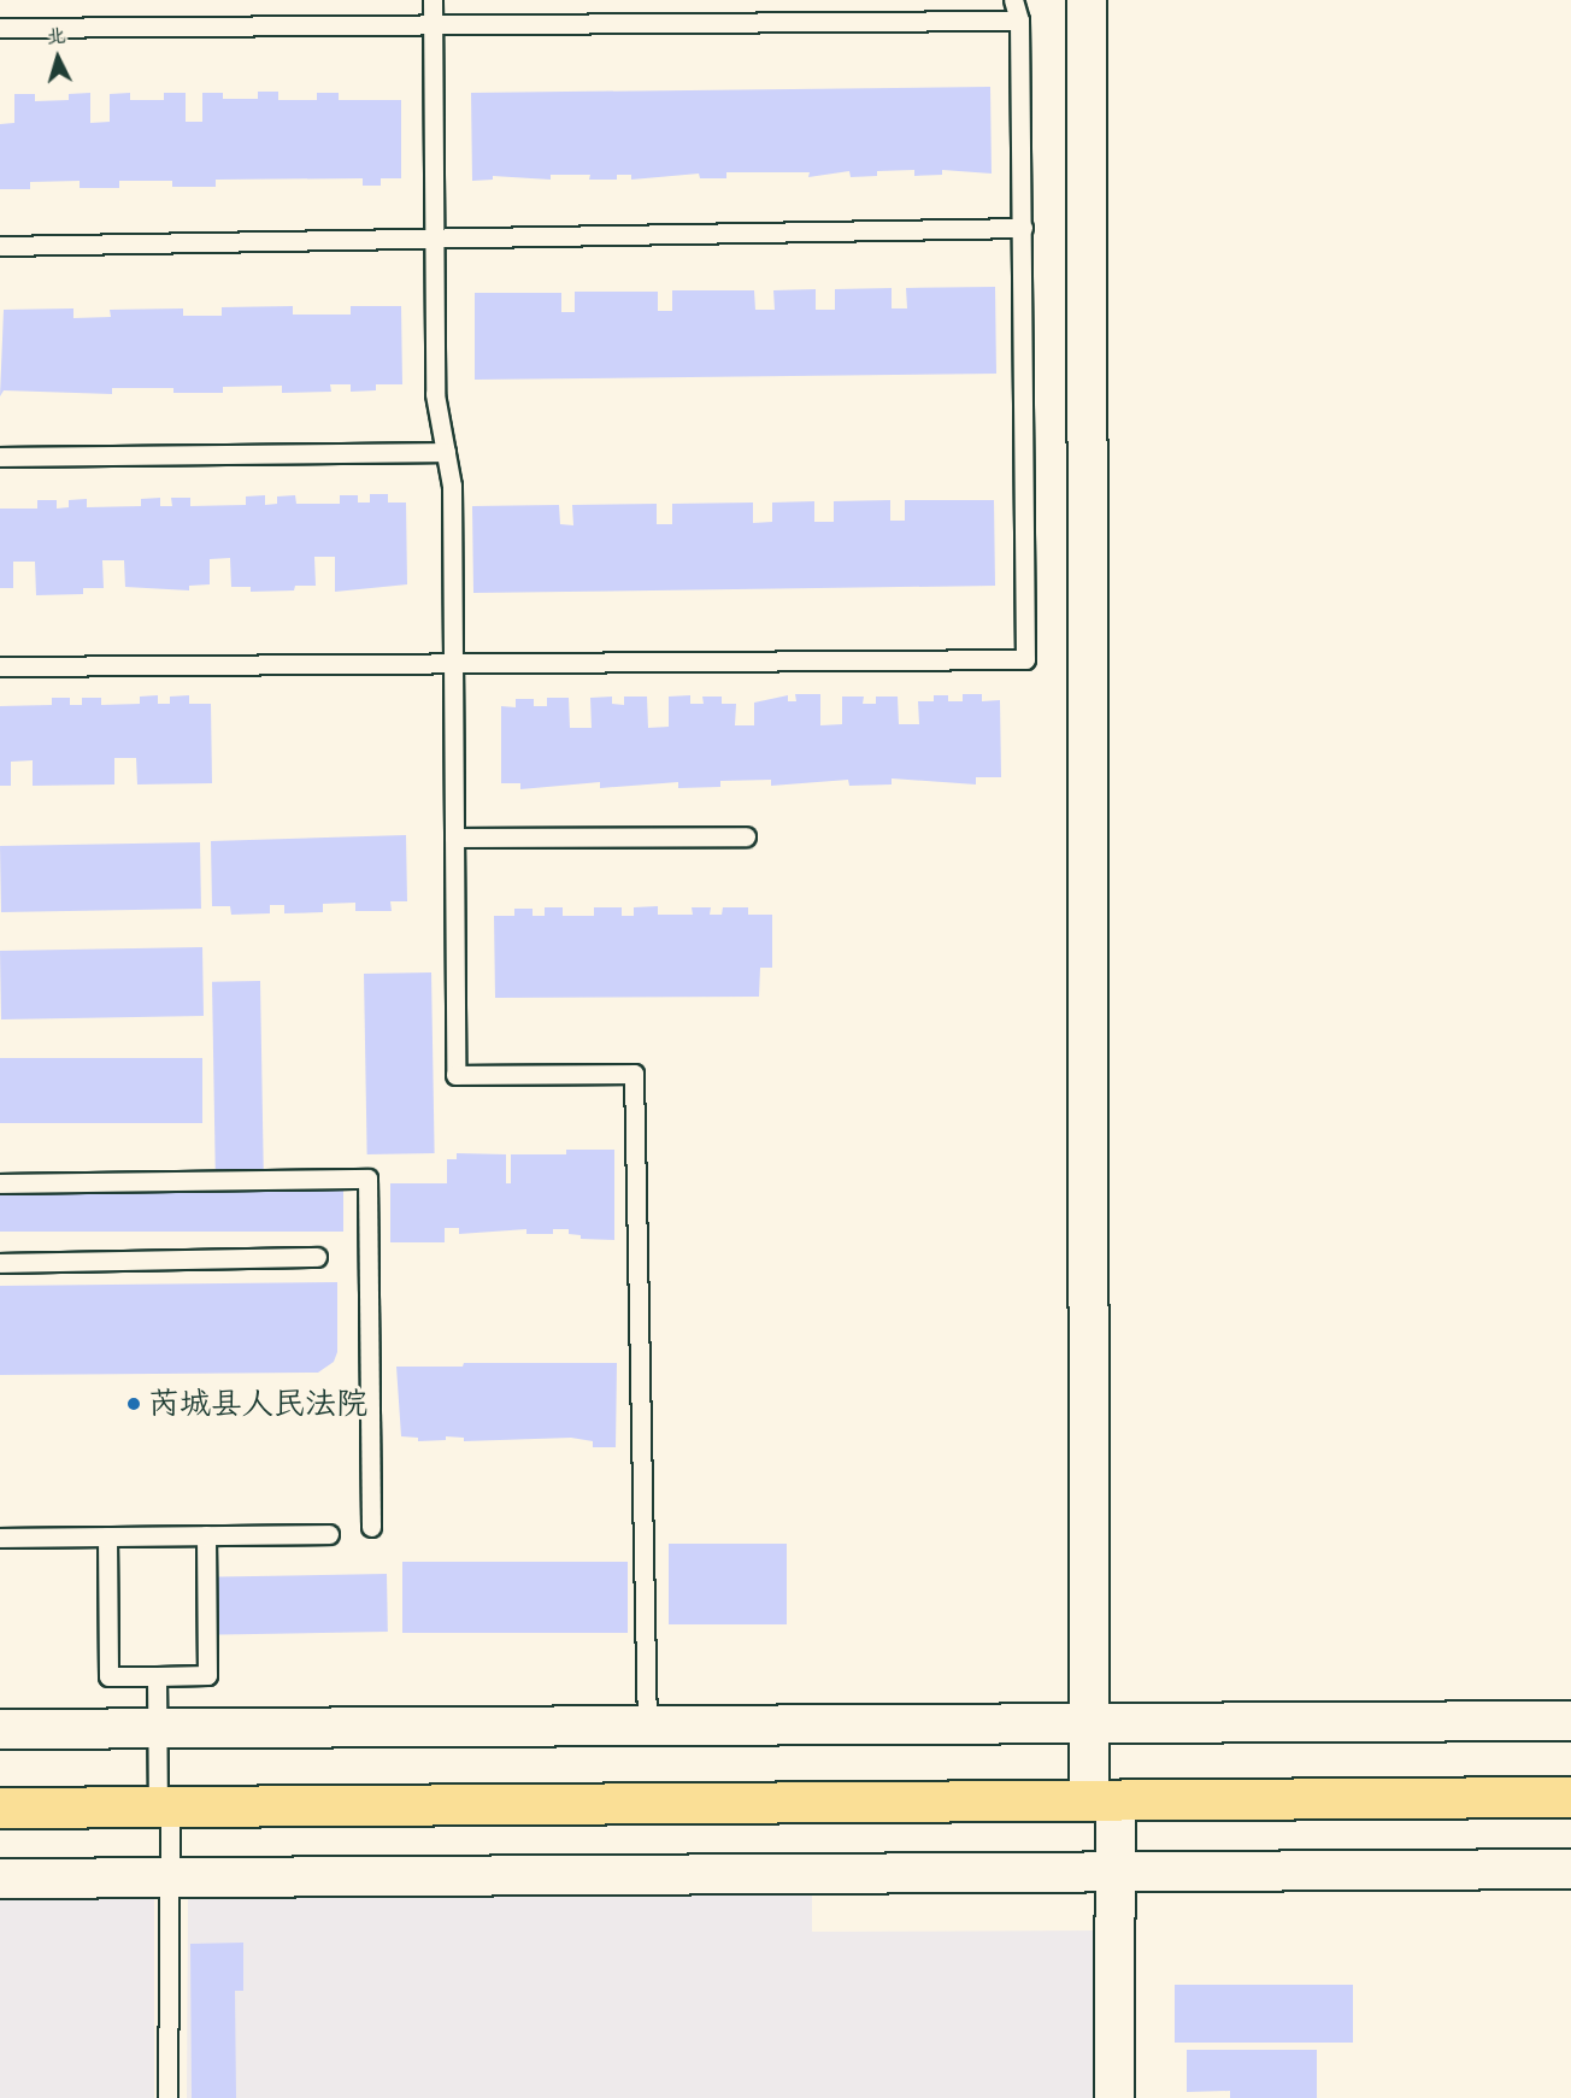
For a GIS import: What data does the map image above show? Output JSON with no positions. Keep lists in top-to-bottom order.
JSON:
{
  "places": ["芮城县人民法院"],
  "north": "top"
}
